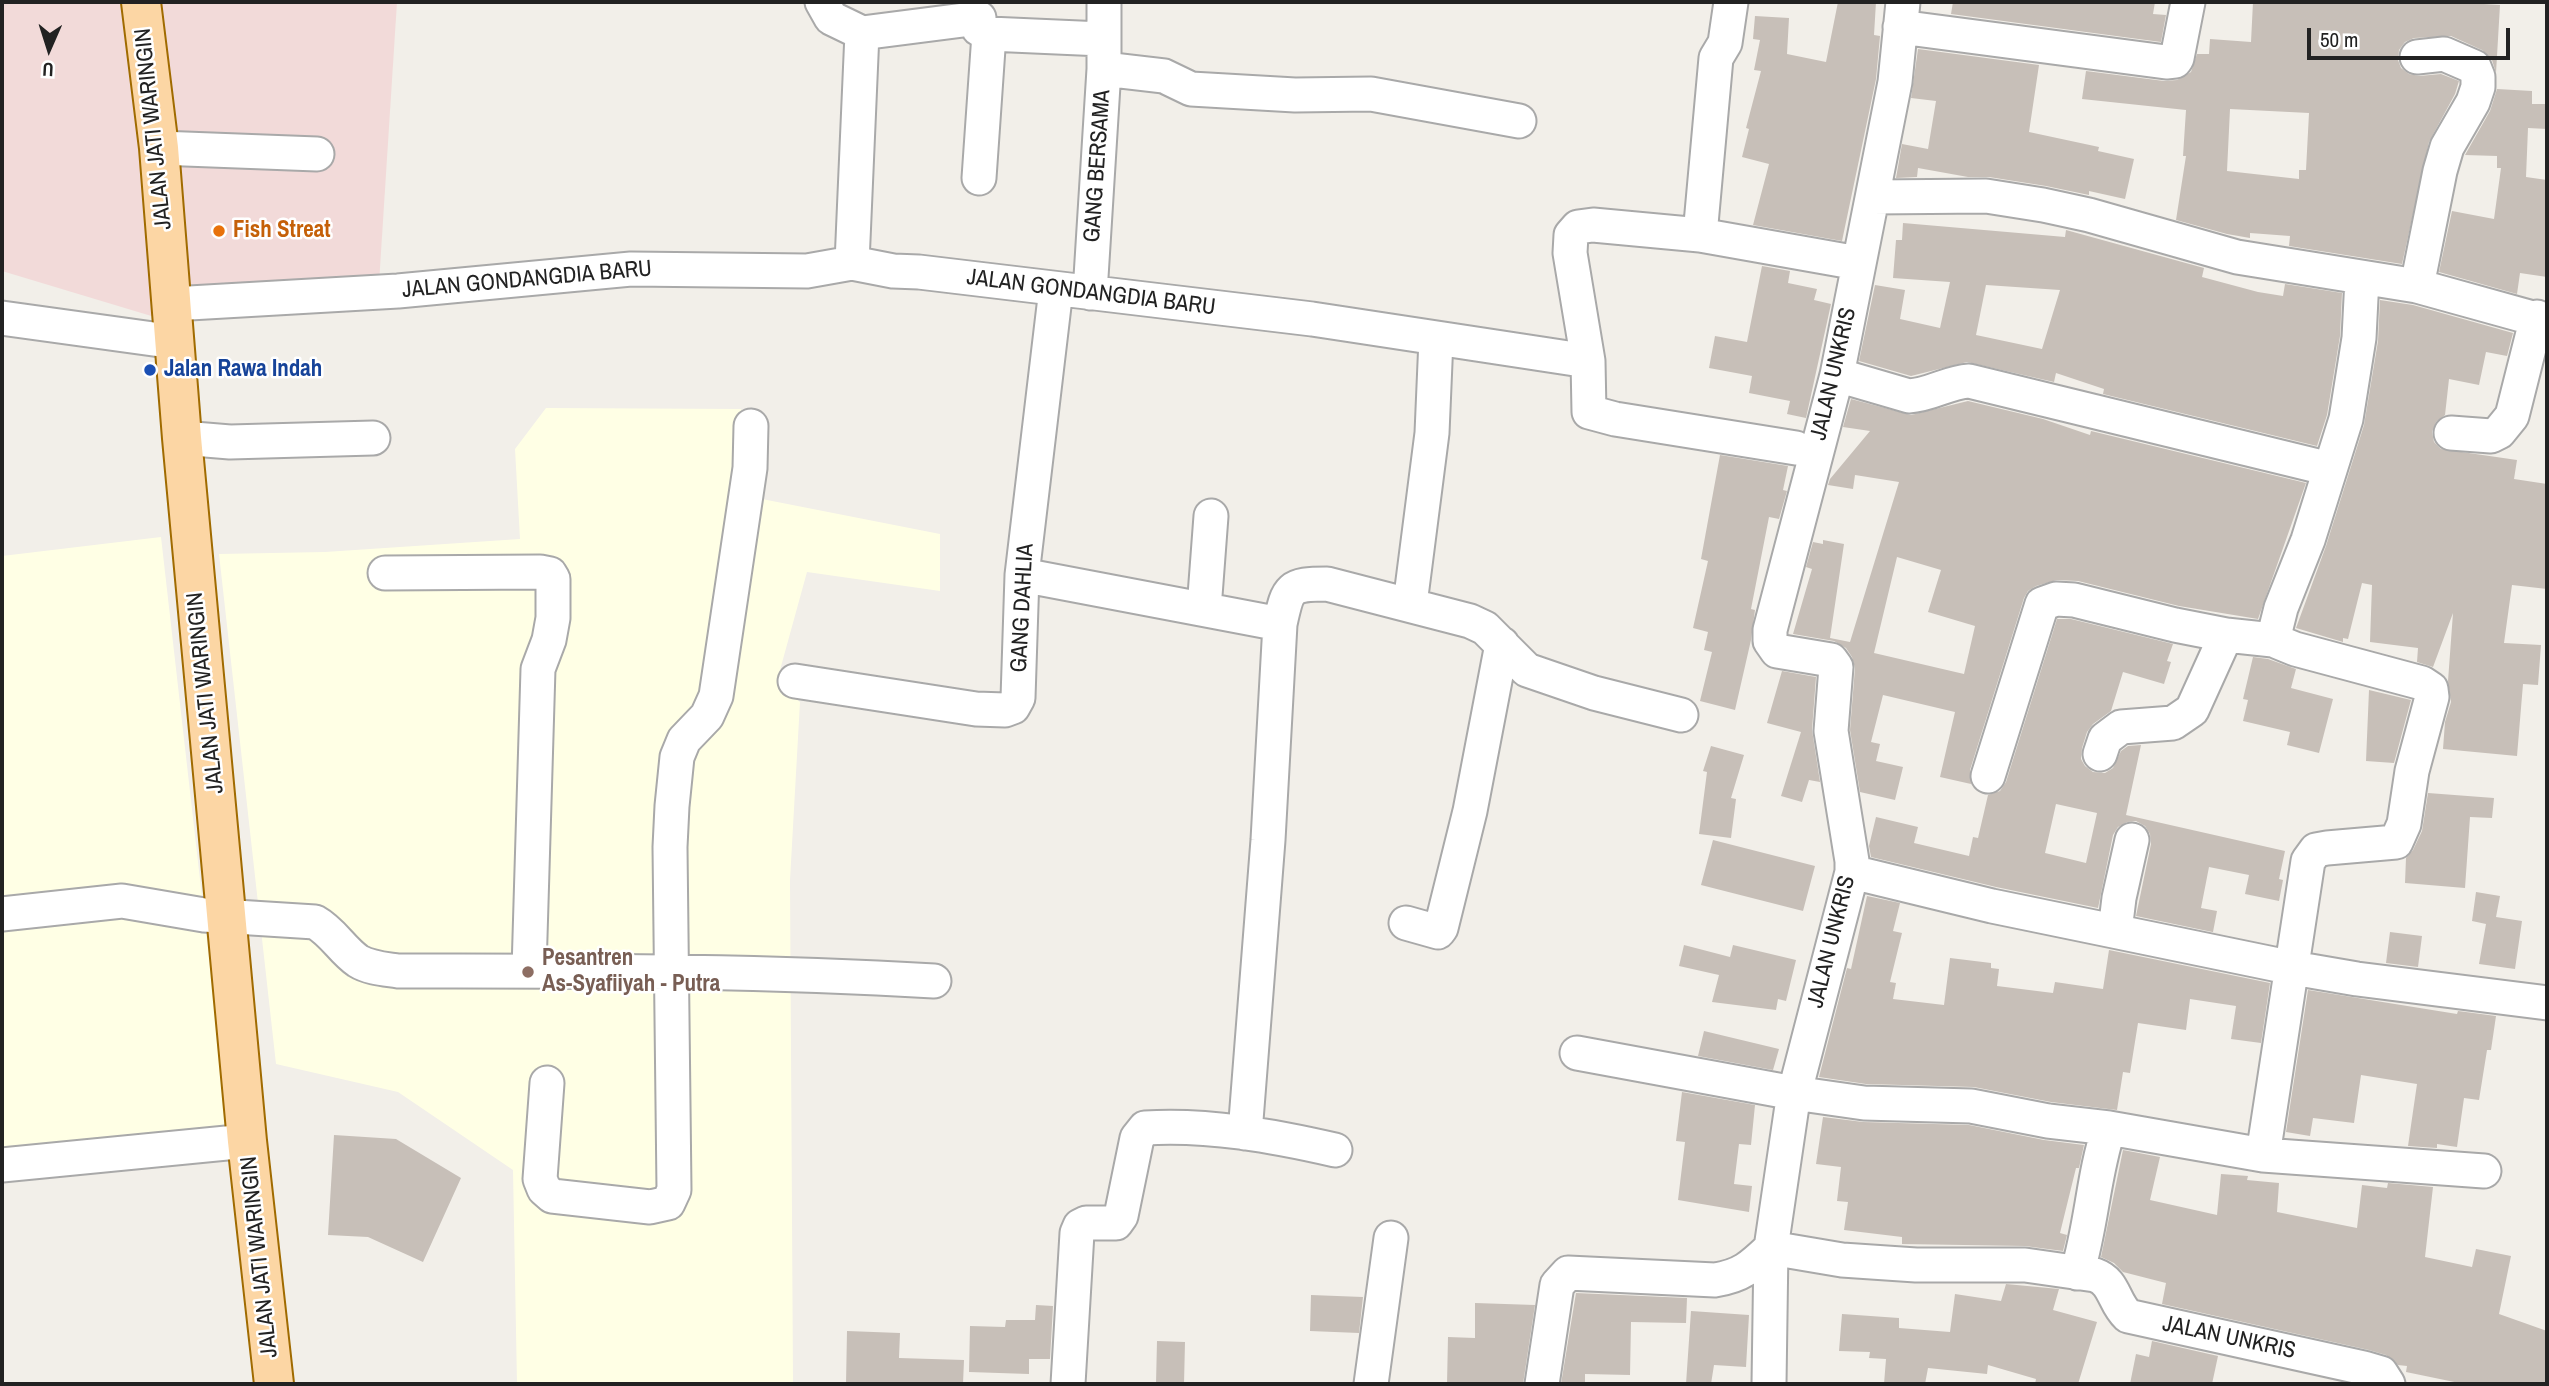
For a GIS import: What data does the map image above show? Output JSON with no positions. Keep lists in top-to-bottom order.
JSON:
{
  "streets": {
    "main road": ["JALAN JATI WARINGIN"],
    "street": [
      "GANG BERSAMA",
      "JALAN GONDANGDIA BARU",
      "JALAN UNKRIS",
      "GANG DAHLIA"
    ]
  },
  "crossings": [
    ["JALAN JATI WARINGIN", "JALAN GONDANGDIA BARU"],
    ["GANG BERSAMA", "JALAN GONDANGDIA BARU"],
    ["JALAN GONDANGDIA BARU", "GANG DAHLIA"]
  ],
  "places": ["Fish Streat", "Jalan Rawa Indah", "Pesantren As-Syafiiyah - Putra"],
  "scale_bar": "50 m",
  "north": "bottom"
}
